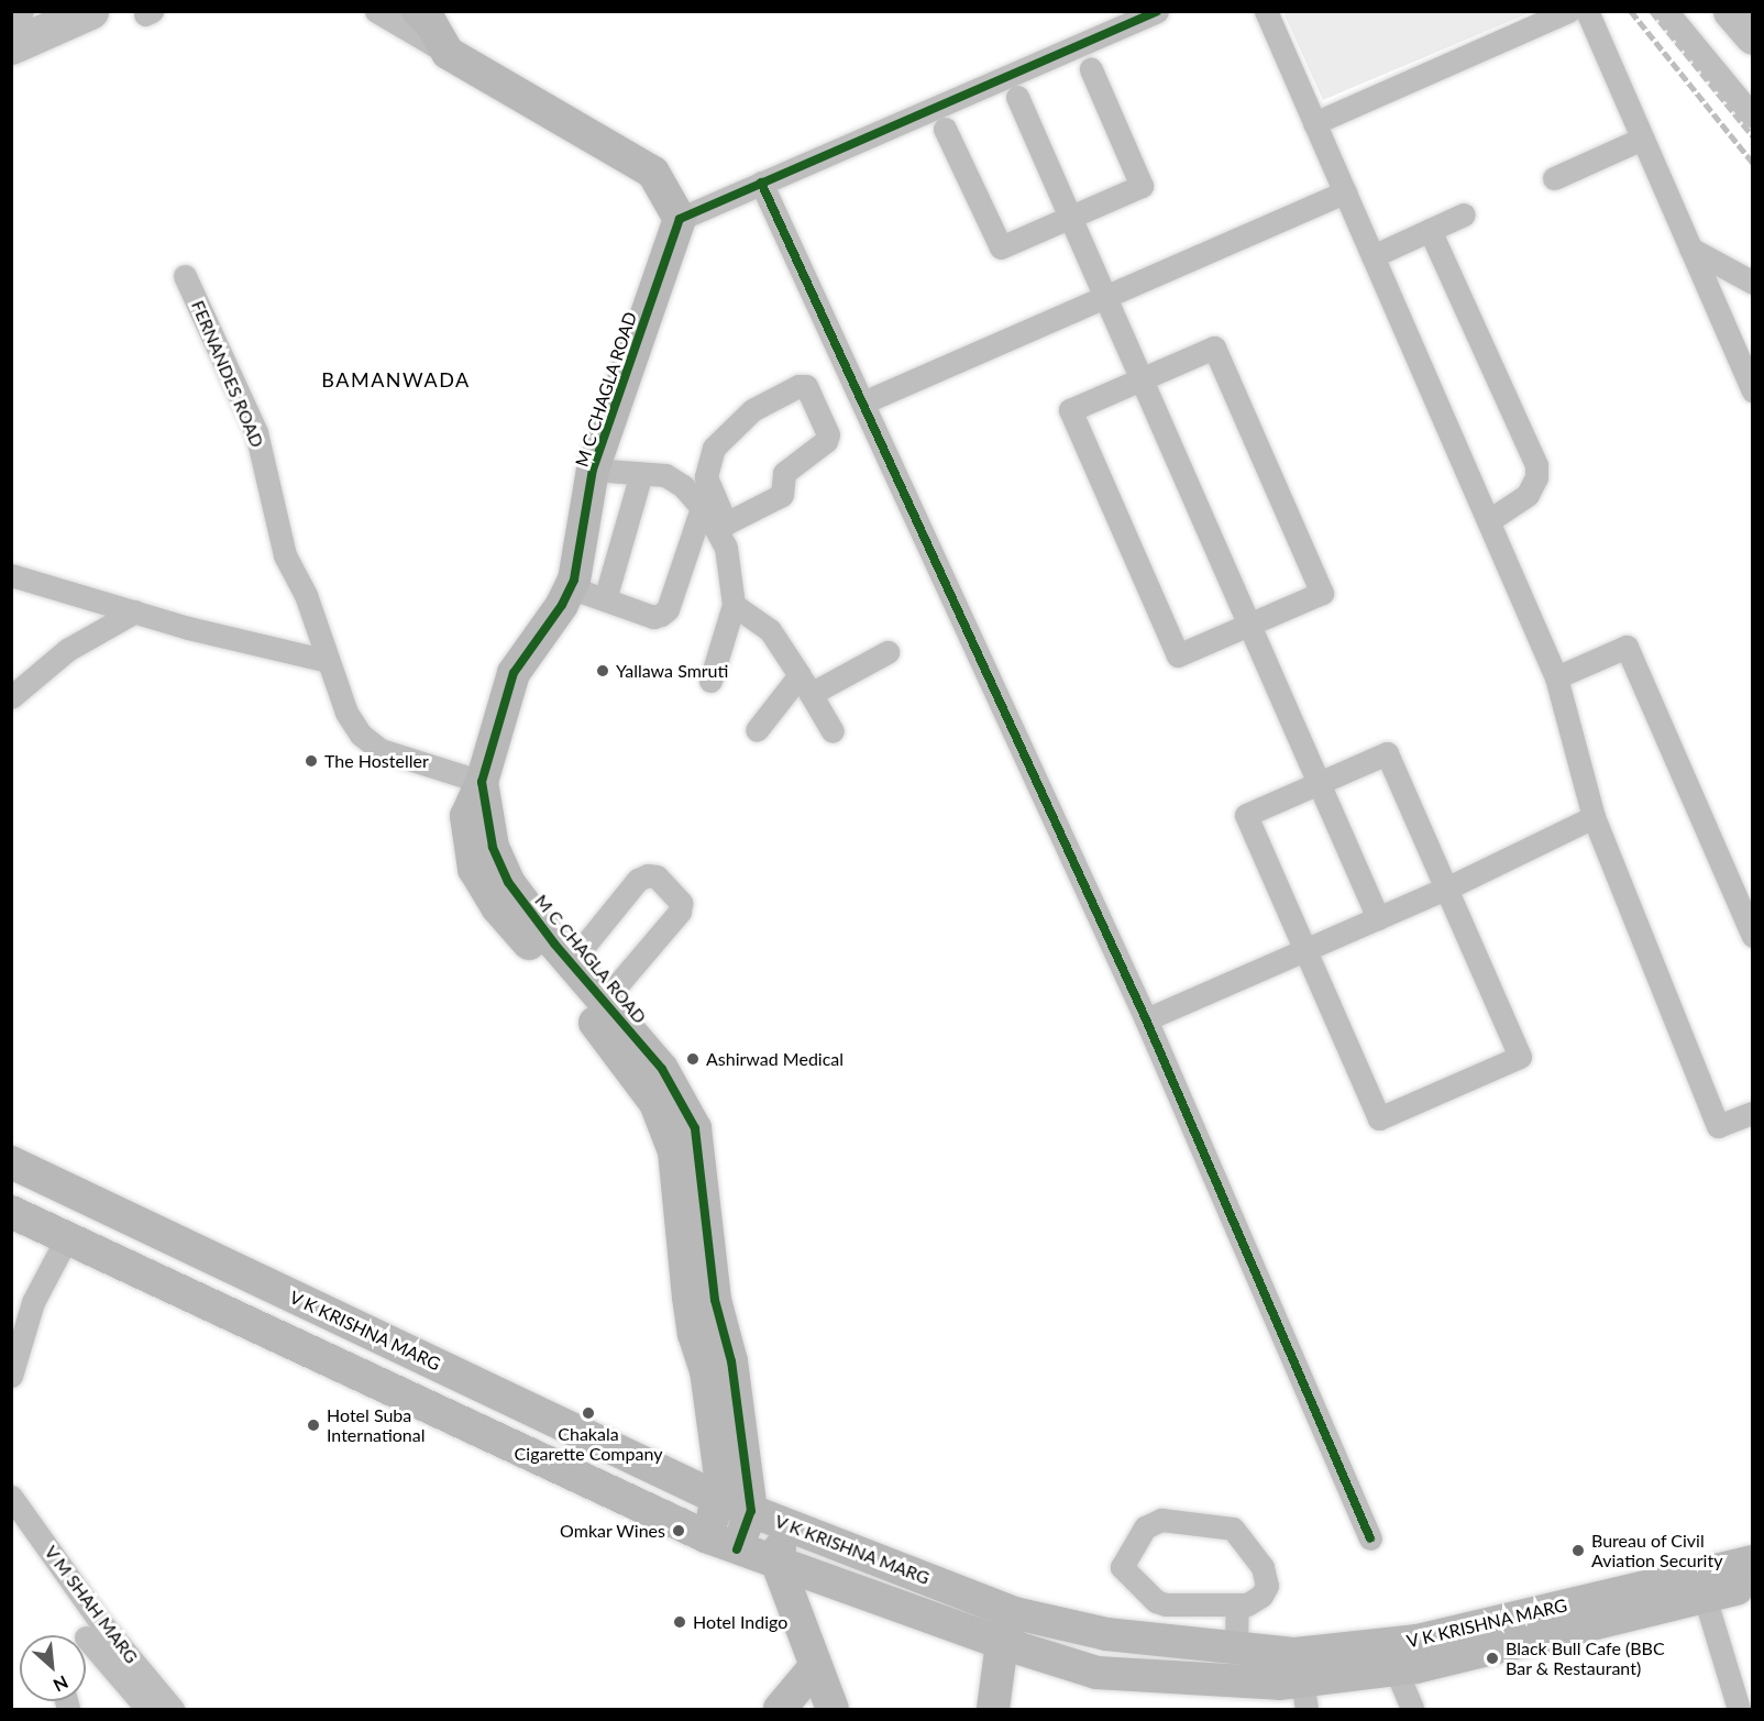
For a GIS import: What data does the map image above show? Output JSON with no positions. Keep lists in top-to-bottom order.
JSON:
{
  "streets": {
    "main road": ["M C CHAGLA ROAD", "V K KRISHNA MARG"],
    "street": ["FERNANDES ROAD", "V M SHAH MARG"]
  },
  "crossings": [
    ["FERNANDES ROAD", "M C CHAGLA ROAD"],
    ["M C CHAGLA ROAD", "V K KRISHNA MARG"]
  ],
  "districts": ["BAMANWADA"],
  "places": [
    "Yallawa Smruti",
    "The Hosteller",
    "Ashirwad Medical",
    "Chakala Cigarette Company",
    "Hotel Suba International",
    "Omkar Wines",
    "Bureau of Civil Aviation Security",
    "Hotel Indigo",
    "Black Bull Cafe (BBC Bar & Restaurant)"
  ],
  "north": "bottom right"
}
